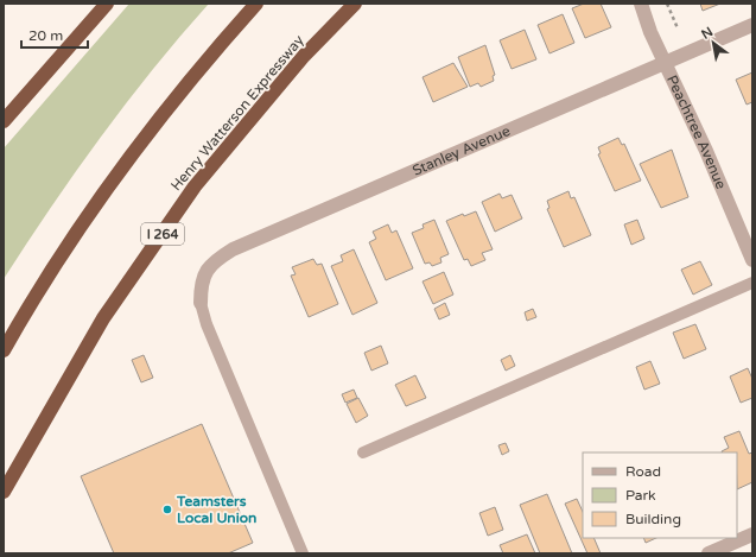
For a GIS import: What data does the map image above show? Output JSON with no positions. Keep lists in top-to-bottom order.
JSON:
{
  "streets": {
    "highway": ["Henry Watterson Expressway", "I 264"],
    "street": ["Peachtree Avenue", "Stanley Avenue"]
  },
  "crossings": [
    ["Peachtree Avenue", "Stanley Avenue"]
  ],
  "places": ["Teamsters Local Union"],
  "legend": ["Road", "Park", "Building"],
  "scale_bar": "20 m",
  "north": "top left"
}
